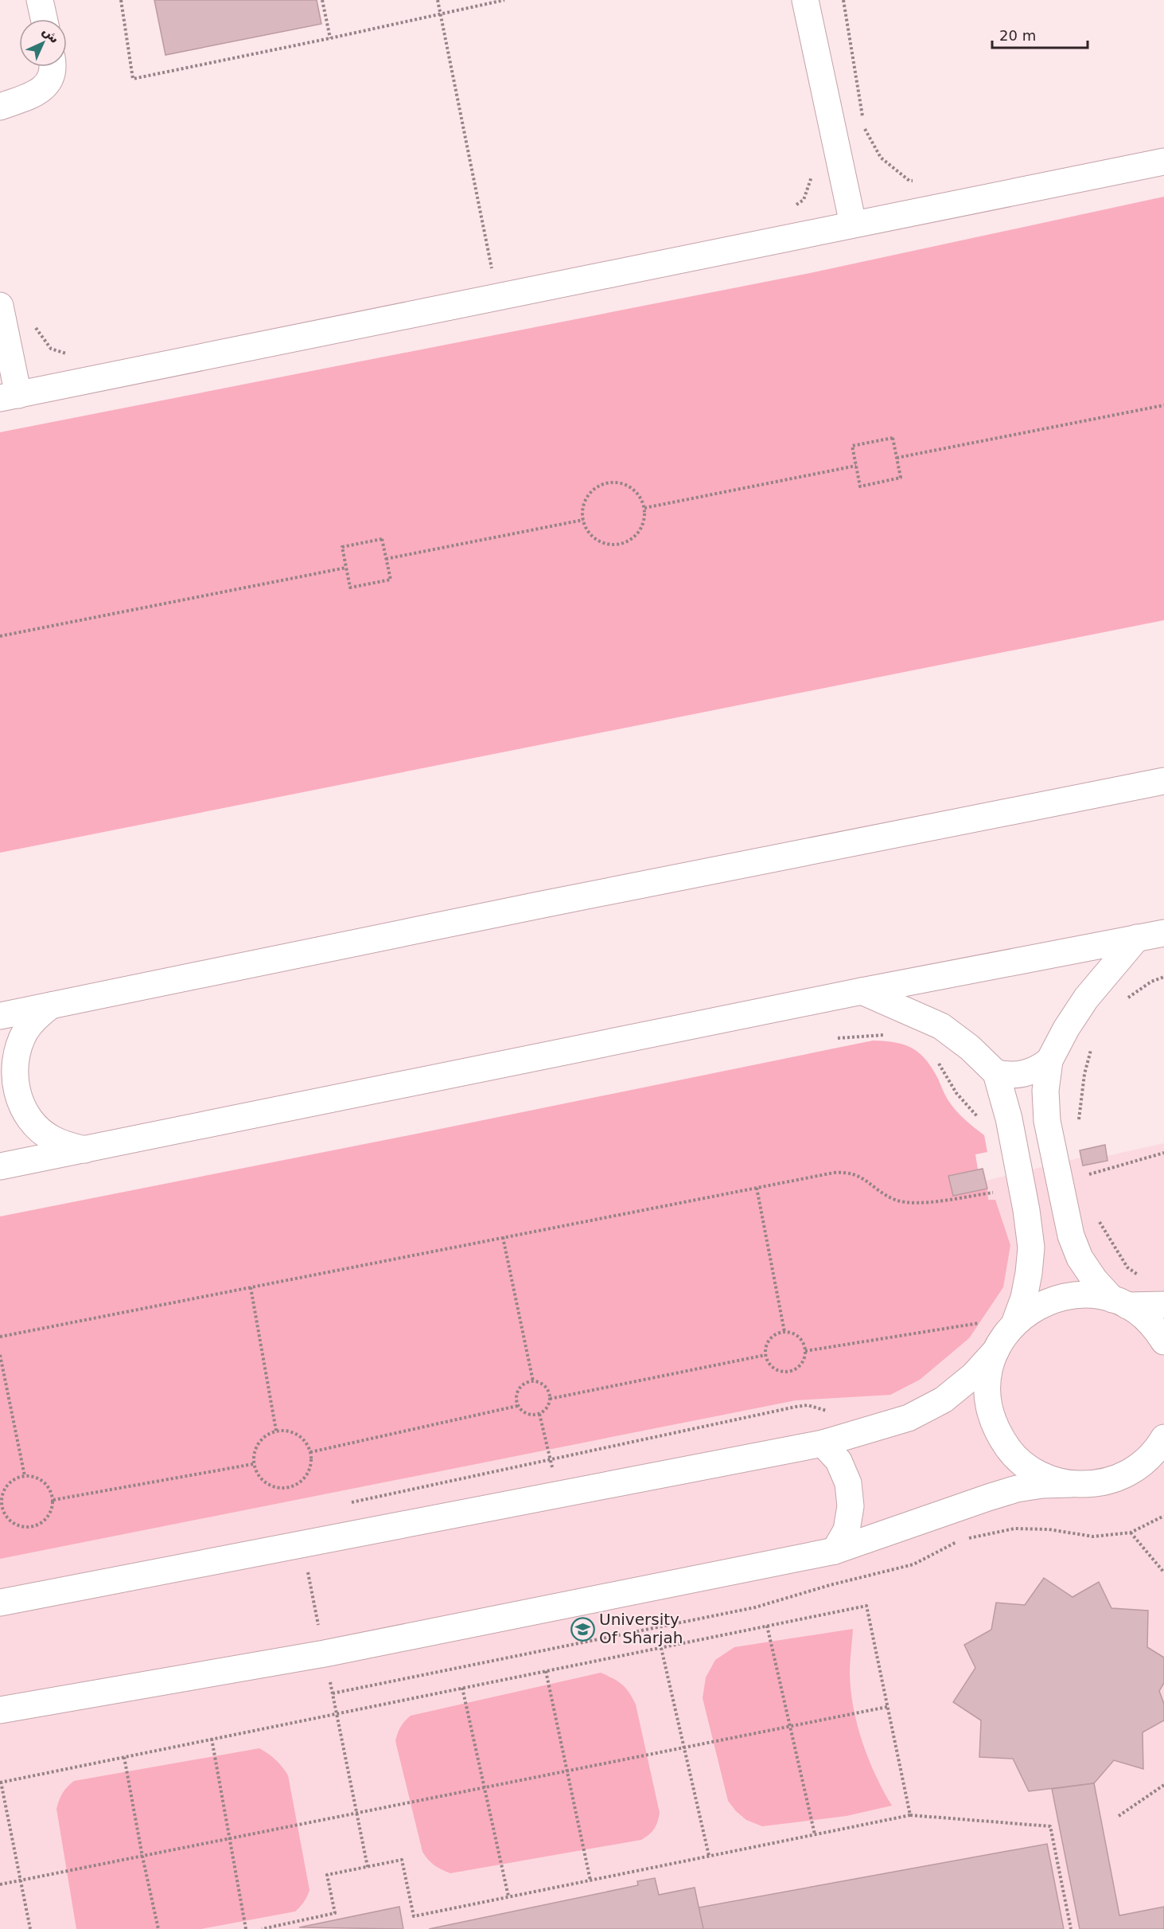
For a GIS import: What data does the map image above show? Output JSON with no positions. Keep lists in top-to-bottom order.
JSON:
{
  "places": {
    "school or university": ["University Of Sharjah"]
  },
  "scale_bar": "20 m",
  "north": "top right"
}
